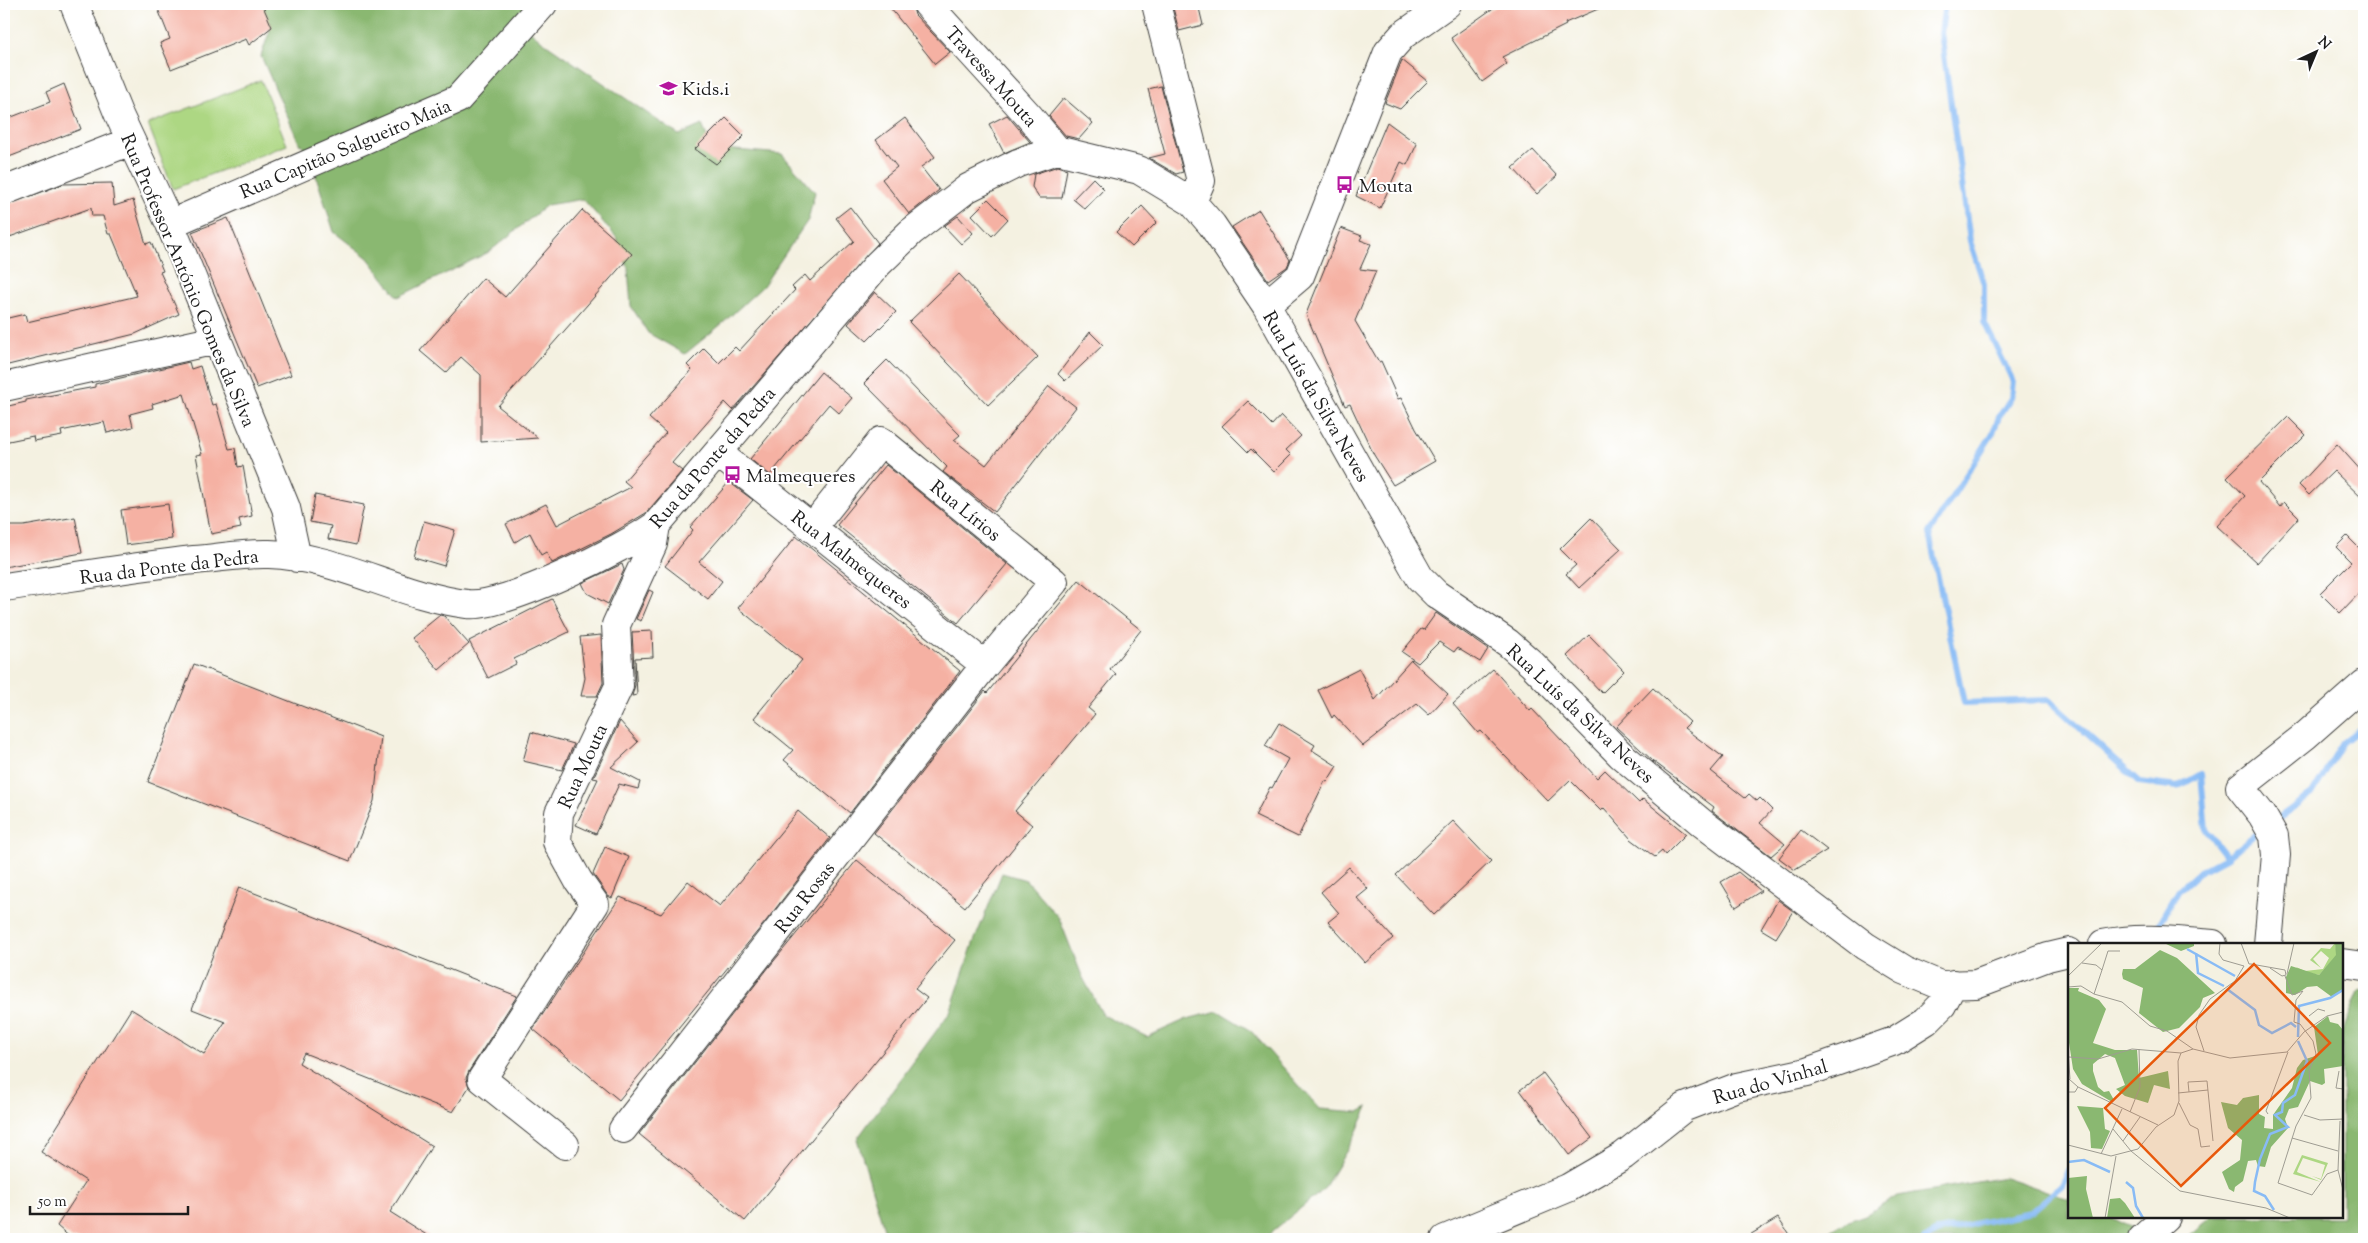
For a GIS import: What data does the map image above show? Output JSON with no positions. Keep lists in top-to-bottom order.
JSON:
{
  "streets": {
    "street": [
      "Travessa Mouta",
      "Rua Capitão Salgueiro Maia",
      "Rua Professor António Gomes da Silva",
      "Rua Luís da Silva Neves",
      "Rua da Ponte da Pedra",
      "Rua Lírios",
      "Rua Malmequeres",
      "Rua Mouta",
      "Rua Rosas",
      "Rua do Vinhal"
    ]
  },
  "crossings": [
    ["Travessa Mouta", "Rua da Ponte da Pedra"],
    ["Rua Capitão Salgueiro Maia", "Rua Professor António Gomes da Silva"],
    ["Rua Professor António Gomes da Silva", "Rua da Ponte da Pedra"],
    ["Rua Luís da Silva Neves", "Rua do Vinhal"],
    ["Rua da Ponte da Pedra", "Rua Malmequeres"],
    ["Rua da Ponte da Pedra", "Rua Mouta"],
    ["Rua Lírios", "Rua Malmequeres"],
    ["Rua Lírios", "Rua Rosas"],
    ["Rua Malmequeres", "Rua Rosas"]
  ],
  "places": {
    "school or university": ["Kids.i"],
    "bus stop": ["Mouta", "Malmequeres"]
  },
  "scale_bar": "50 m",
  "north": "top right"
}
